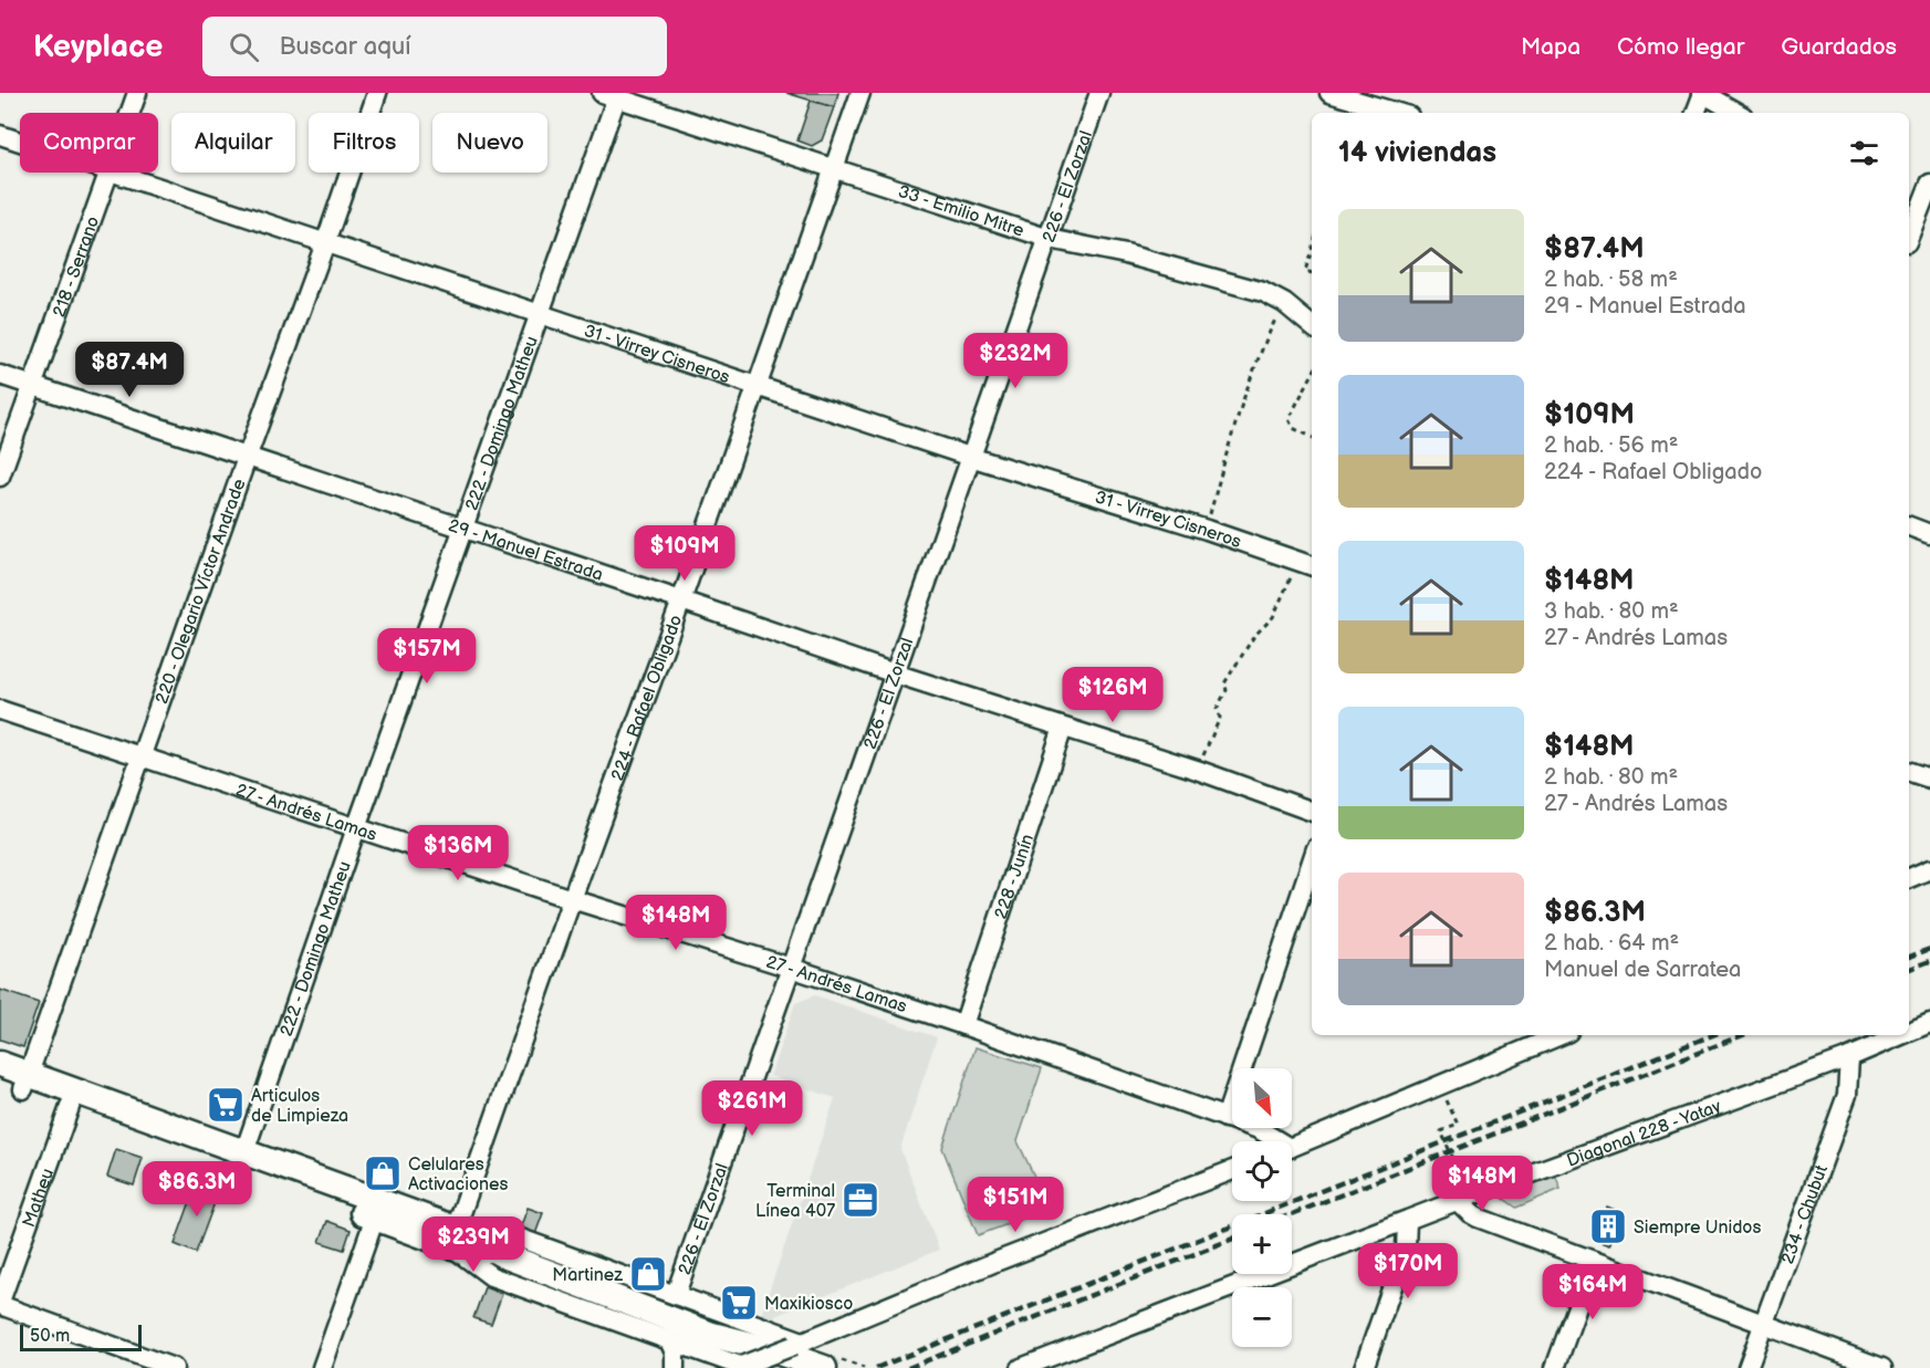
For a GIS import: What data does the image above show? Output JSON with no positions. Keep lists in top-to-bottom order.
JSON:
{
  "streets": {
    "street": [
      "226 - El Zorzal",
      "33 - Emilio Mitre",
      "218 - Serrano",
      "31 - Virrey Cisneros",
      "222 - Domingo Matheu",
      "29 - Manuel Estrada",
      "220 - Olegario Víctor Andrade",
      "224 - Rafael Obligado",
      "27 - Andrés Lamas",
      "228 - Junín",
      "Diagonal 228 - Yatay",
      "Matheu",
      "234 - Chubut"
    ]
  },
  "crossings": [
    ["226 - El Zorzal", "33 - Emilio Mitre"],
    ["226 - El Zorzal", "31 - Virrey Cisneros"],
    ["226 - El Zorzal", "29 - Manuel Estrada"],
    ["226 - El Zorzal", "27 - Andrés Lamas"],
    ["33 - Emilio Mitre", "222 - Domingo Matheu"],
    ["33 - Emilio Mitre", "224 - Rafael Obligado"],
    ["218 - Serrano", "29 - Manuel Estrada"],
    ["31 - Virrey Cisneros", "222 - Domingo Matheu"],
    ["31 - Virrey Cisneros", "220 - Olegario Víctor Andrade"],
    ["31 - Virrey Cisneros", "224 - Rafael Obligado"],
    ["222 - Domingo Matheu", "29 - Manuel Estrada"],
    ["222 - Domingo Matheu", "27 - Andrés Lamas"],
    ["29 - Manuel Estrada", "220 - Olegario Víctor Andrade"],
    ["29 - Manuel Estrada", "224 - Rafael Obligado"],
    ["29 - Manuel Estrada", "228 - Junín"],
    ["220 - Olegario Víctor Andrade", "27 - Andrés Lamas"],
    ["224 - Rafael Obligado", "27 - Andrés Lamas"],
    ["27 - Andrés Lamas", "228 - Junín"],
    ["Diagonal 228 - Yatay", "234 - Chubut"]
  ],
  "places": {
    "supermarket": ["Articulos de Limpieza", "Maxikiosco"],
    "shop": ["Celulares Activaciones", "Martinez"],
    "office": ["Terminal Línea 407"],
    "building": ["Siempre Unidos"]
  },
  "scale_bar": "50 m",
  "north": "bottom right",
  "page": {
    "header": "Keyplace",
    "search": "Buscar aquí",
    "nav": ["Mapa", "Cómo llegar", "Guardados"],
    "chip": [
      "Comprar",
      "Alquilar",
      "Filtros",
      "Nuevo"
    ],
    "heading": "14 viviendas",
    "list": [
      {
        "name": "$87.4M",
        "note": "2 hab. · 58 m² · 29 - Manuel Estrada"
      },
      {
        "name": "$109M",
        "note": "2 hab. · 56 m² · 224 - Rafael Obligado"
      },
      {
        "name": "$148M",
        "note": "3 hab. · 80 m² · 27 - Andrés Lamas"
      },
      {
        "name": "$148M",
        "note": "2 hab. · 80 m² · 27 - Andrés Lamas"
      },
      {
        "name": "$86.3M",
        "note": "2 hab. · 64 m² · Manuel de Sarratea"
      }
    ],
    "price": [
      "$232M",
      "$87.4M",
      "$109M",
      "$157M",
      "$126M",
      "$136M",
      "$148M",
      "$261M",
      "$148M",
      "$86.3M",
      "$151M",
      "$239M",
      "$170M",
      "$164M"
    ],
    "map_buttons": ["+", "−"],
    "scale": "50 m"
  }
}
